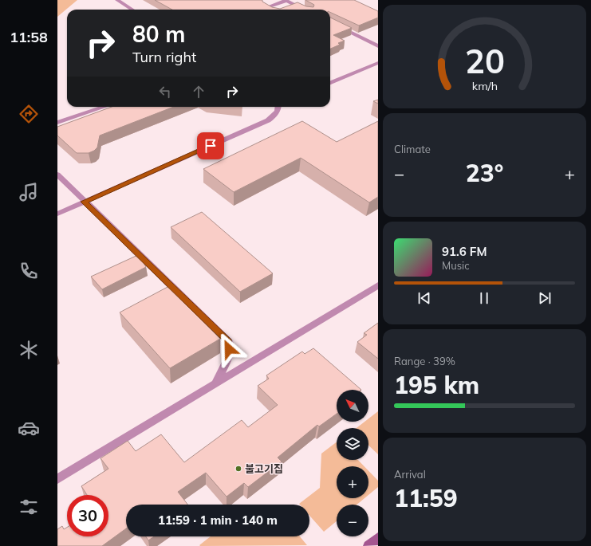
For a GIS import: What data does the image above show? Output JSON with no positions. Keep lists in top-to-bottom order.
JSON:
{
  "places": ["불고기집"],
  "north": "top left",
  "page": {
    "tabs": "11:58",
    "turn": ["80 m", "Turn right"],
    "tile": [
      "Climate",
      ["Range · 39%", "195 km"],
      ["Arrival", "11:59"]
    ],
    "heat": ["−", "23°", "+"],
    "song": ["91.6 FM", "Music"],
    "map_buttons": ["+", "−"],
    "limit": "30",
    "trip": "11:59 · 1 min · 140 m",
    "gauge": ["20", "km/h"]
  }
}
